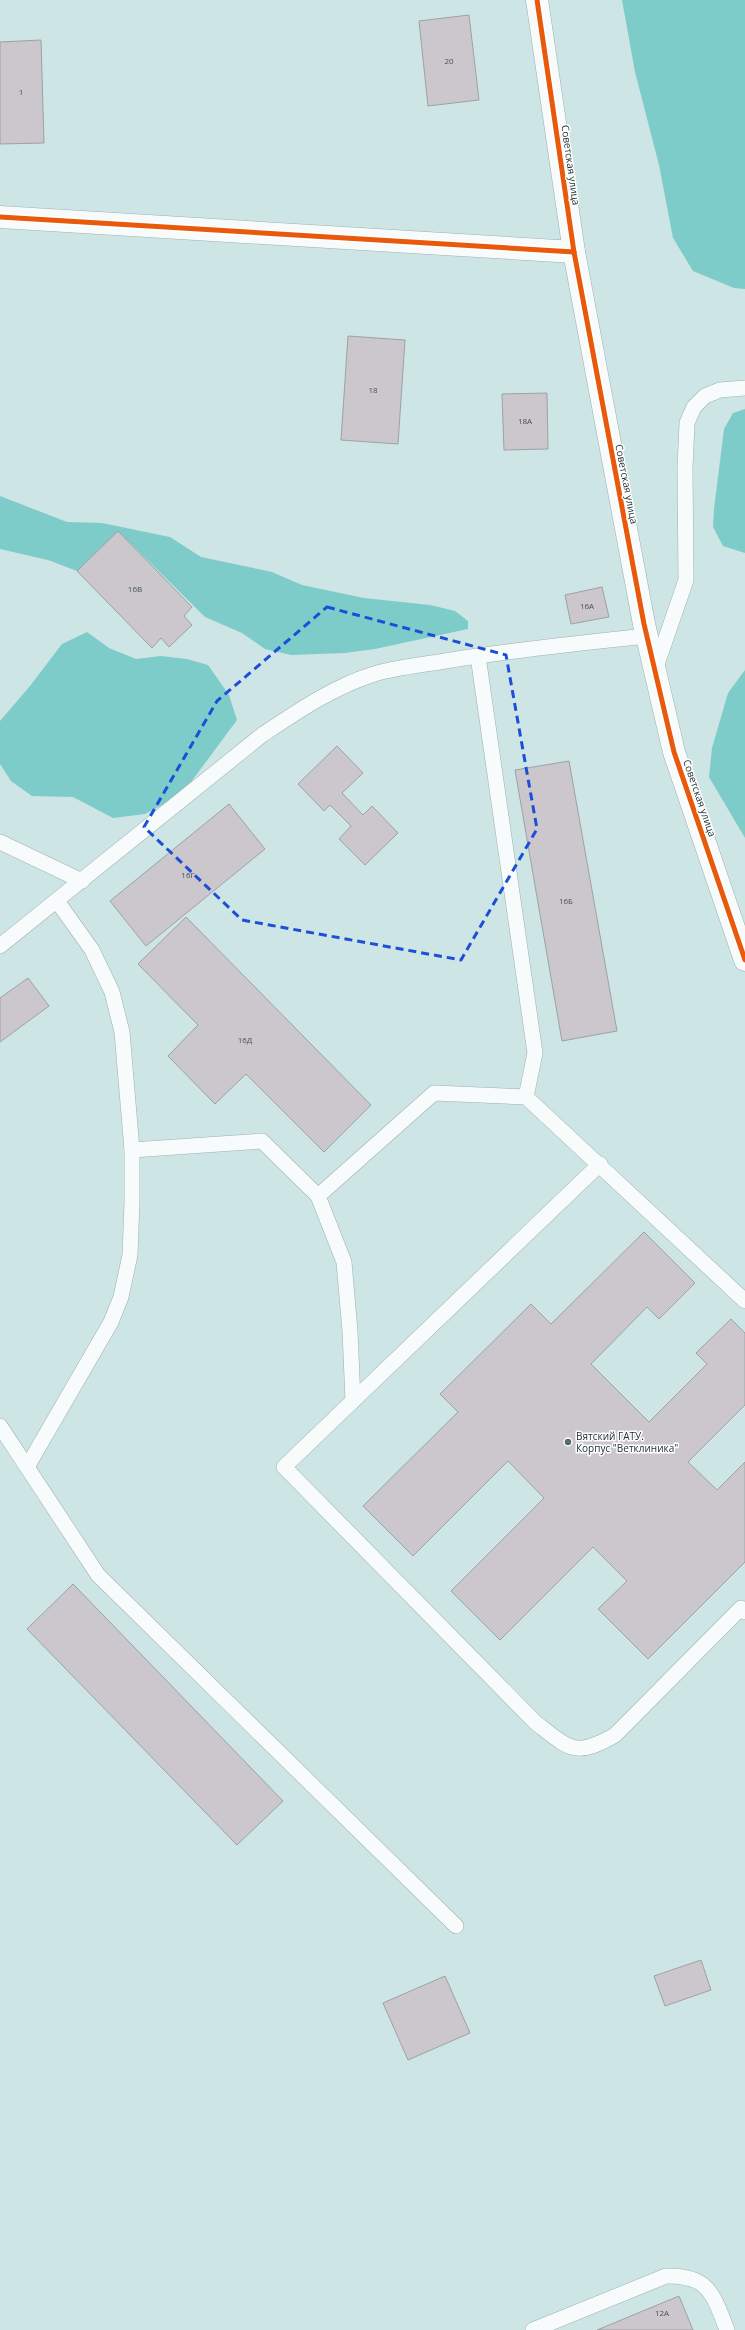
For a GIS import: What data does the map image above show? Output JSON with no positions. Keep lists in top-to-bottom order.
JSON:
{
  "streets": {
    "street": ["Советская улица"]
  },
  "places": ["Вятский ГАТУ. Корпус \"Ветклиника\""],
  "house_numbers": [
    "20",
    "1",
    "18",
    "18А",
    "16В",
    "16А",
    "16Г",
    "16Б",
    "16Д",
    "12А"
  ]
}
